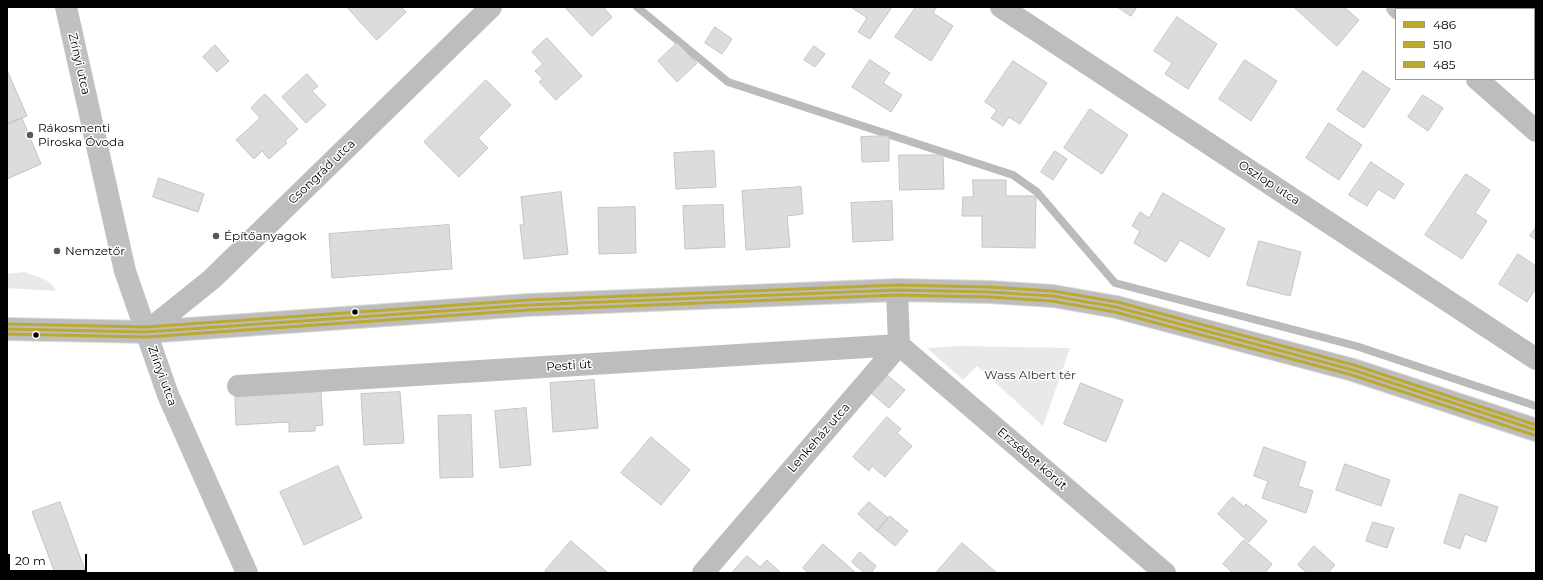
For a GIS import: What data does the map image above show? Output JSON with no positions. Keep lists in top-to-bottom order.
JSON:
{
  "streets": {
    "main road": ["Zrínyi utca"],
    "street": [
      "Csongrád utca",
      "Oszlop utca",
      "Pesti út",
      "Lenkeház utca",
      "Erzsébet körút"
    ]
  },
  "crossings": [
    ["Zrínyi utca", "Csongrád utca"],
    ["Pesti út", "Lenkeház utca"],
    ["Pesti út", "Erzsébet körút"],
    ["Lenkeház utca", "Erzsébet körút"]
  ],
  "parks": ["Wass Albert tér"],
  "places": ["Rákosmenti Piroska Óvoda", "Építőanyagok", "Nemzetőr"],
  "lines": ["transit line 485", "transit line 486", "transit line 510"],
  "legend": ["486", "510", "485"],
  "scale_bar": "20 m"
}
